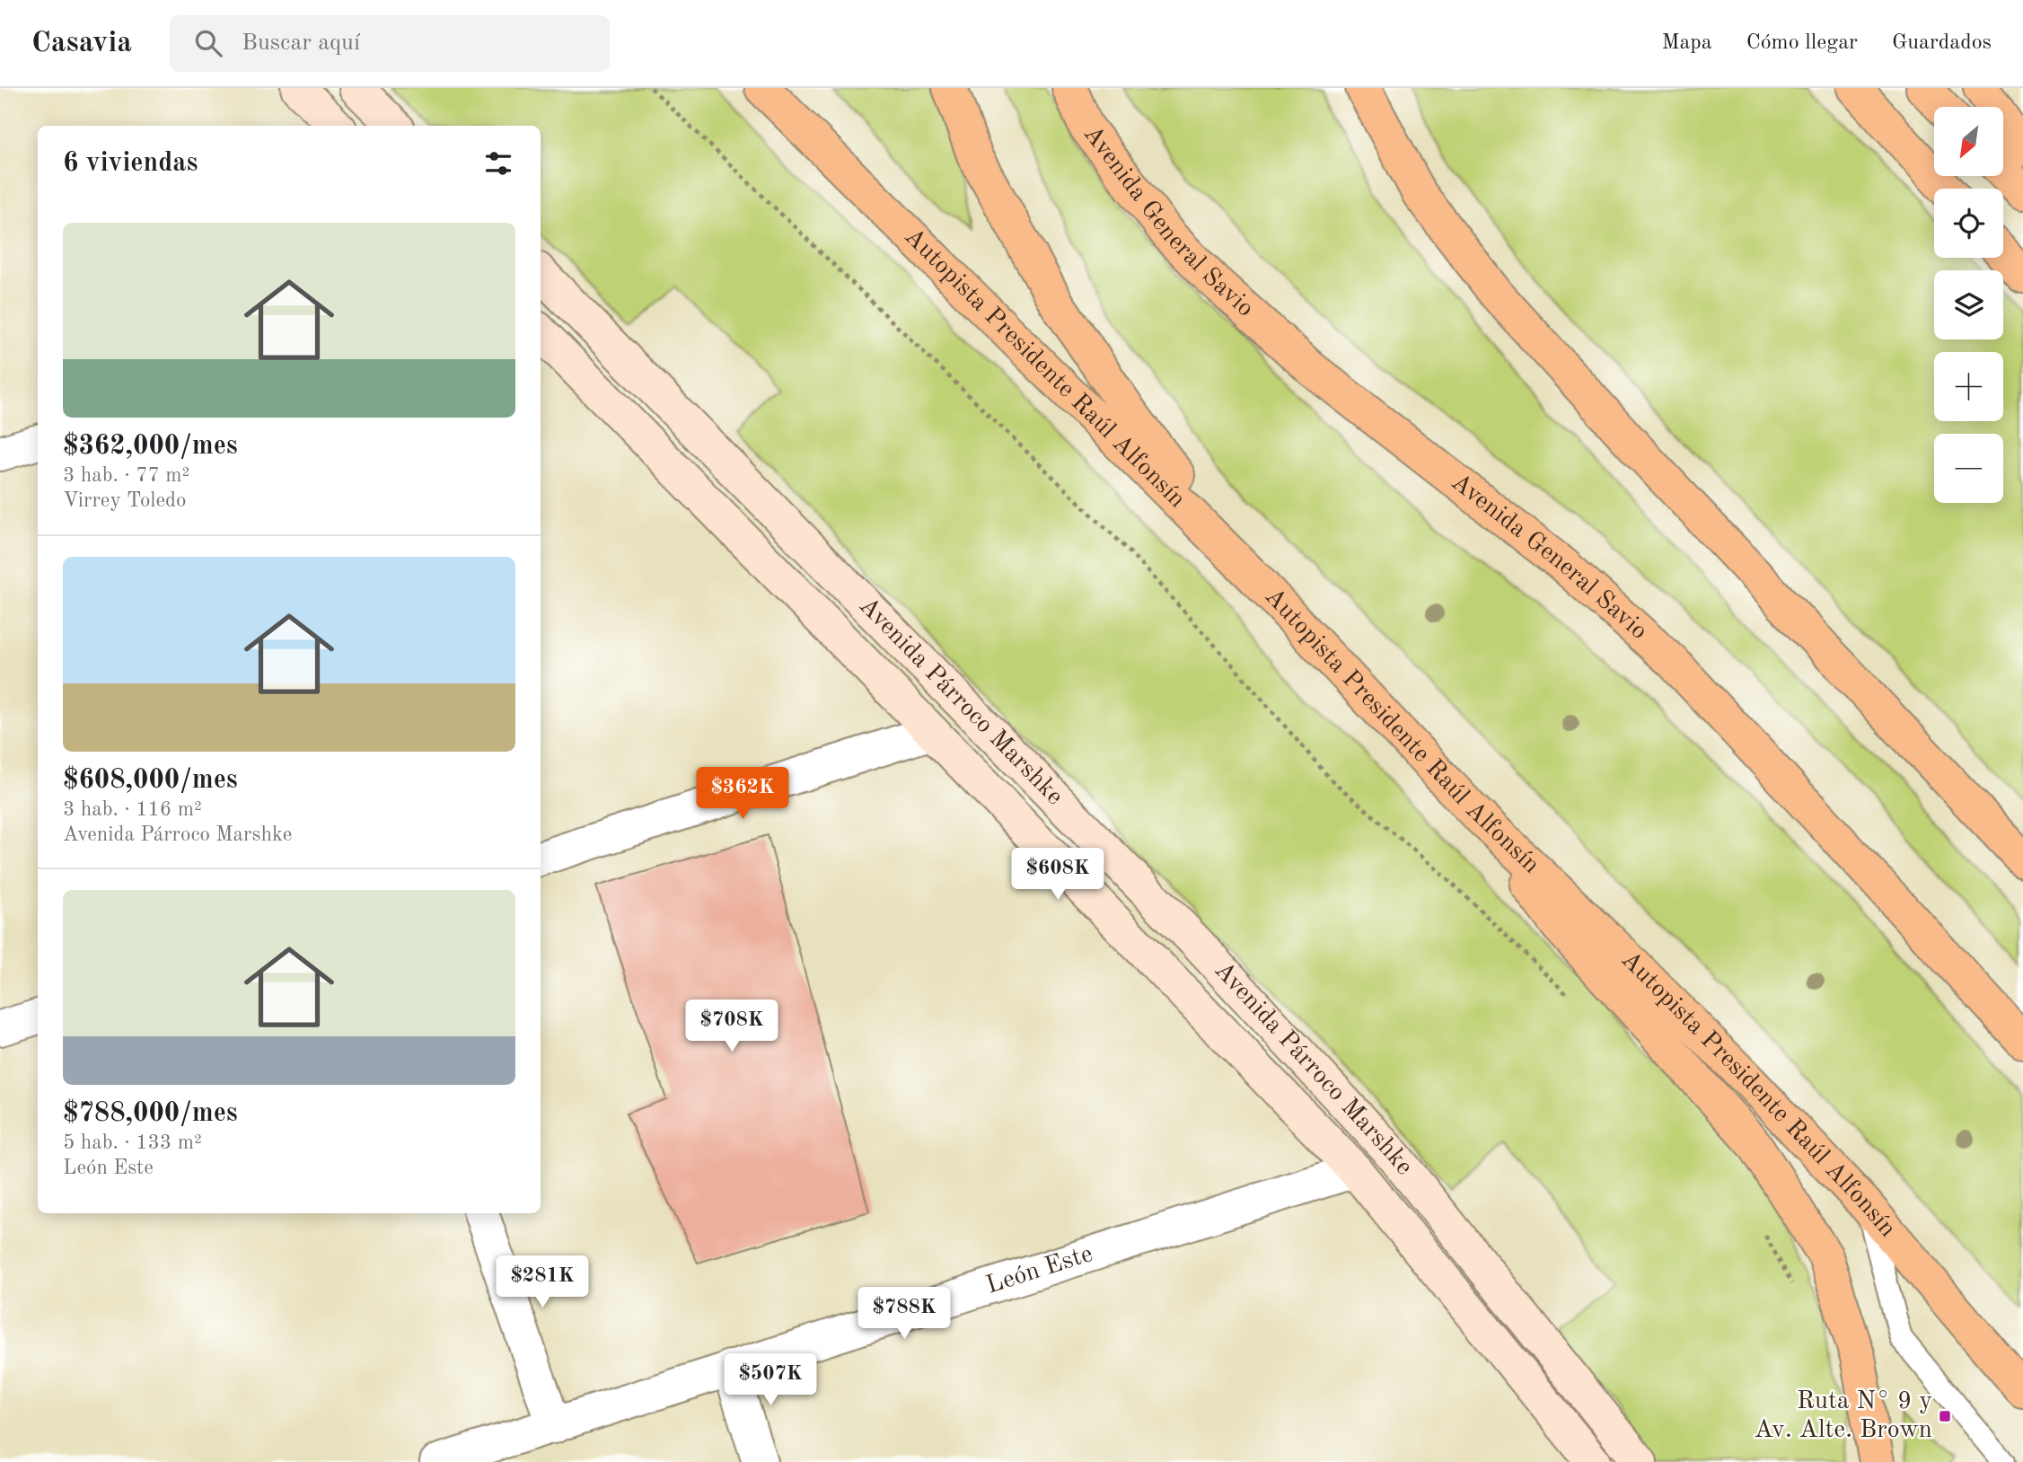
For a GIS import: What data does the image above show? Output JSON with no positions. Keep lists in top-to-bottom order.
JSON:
{
  "streets": {
    "highway": ["Avenida General Savio", "Autopista Presidente Raúl Alfonsín"],
    "main road": ["Avenida Párroco Marshke"],
    "street": ["León Este"]
  },
  "crossings": [
    ["Avenida Párroco Marshke", "León Este"]
  ],
  "places": {
    "transit": ["Ruta N° 9 y Av. Alte. Brown"]
  },
  "north": "bottom left",
  "page": {
    "header": "Casavia",
    "search": "Buscar aquí",
    "nav": ["Mapa", "Cómo llegar", "Guardados"],
    "map_buttons": ["+", "−"],
    "heading": "6 viviendas",
    "list": [
      {
        "name": "$362,000/mes",
        "note": "3 hab. · 77 m² · Virrey Toledo"
      },
      {
        "name": "$608,000/mes",
        "note": "3 hab. · 116 m² · Avenida Párroco Marshke"
      },
      {
        "name": "$788,000/mes",
        "note": "5 hab. · 133 m² · León Este"
      }
    ],
    "price": [
      "$362K",
      "$608K",
      "$708K",
      "$281K",
      "$788K",
      "$507K"
    ]
  }
}
